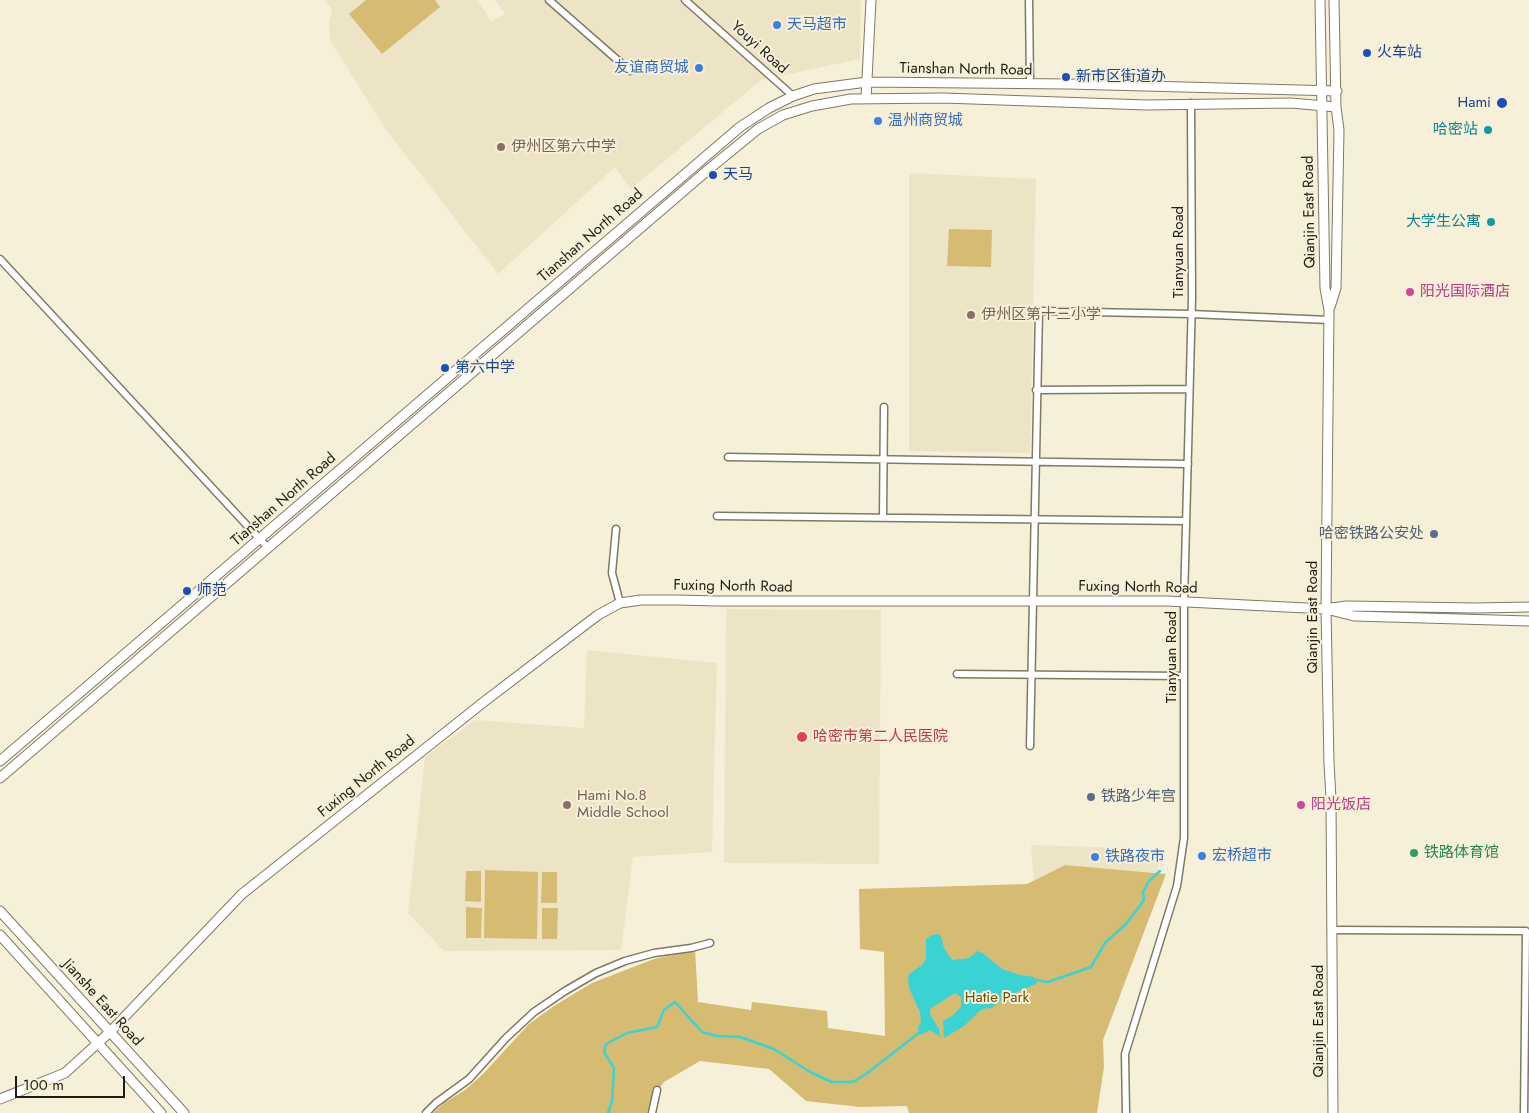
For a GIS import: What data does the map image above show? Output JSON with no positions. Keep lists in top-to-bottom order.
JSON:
{
  "streets": {
    "main road": [
      "Tianshan North Road",
      "Qianjin East Road",
      "Fuxing North Road",
      "Jianshe East Road"
    ],
    "street": ["Youyi Road", "Tianyuan Road"]
  },
  "crossings": [
    ["Youyi Road", "Tianshan North Road"],
    ["Tianshan North Road", "Qianjin East Road"],
    ["Qianjin East Road", "Fuxing North Road"],
    ["Tianyuan Road", "Fuxing North Road"],
    ["Fuxing North Road", "Jianshe East Road"]
  ],
  "parks": ["Hatie Park"],
  "places": [
    "天马超市",
    "火车站",
    "友谊商贸城",
    "新市区街道办",
    "Hami",
    "温州商贸城",
    "哈密站",
    "伊州区第六中学",
    "天马",
    "大学生公寓",
    "阳光国际酒店",
    "伊州区第十三小学",
    "第六中学",
    "哈密铁路公安处",
    "师范",
    "哈密市第二人民医院",
    "铁路少年宫",
    "Hami No.8 Middle School",
    "阳光饭店",
    "铁路体育馆",
    "宏桥超市",
    "铁路夜市"
  ],
  "scale_bar": "100 m"
}
